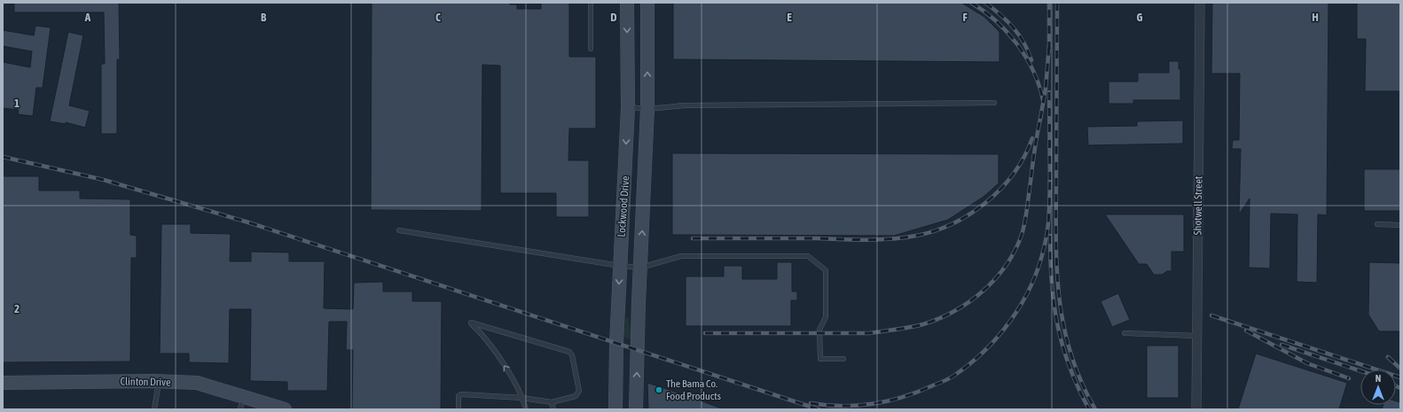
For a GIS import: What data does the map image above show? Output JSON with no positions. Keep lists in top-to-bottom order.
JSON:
{
  "streets": {
    "main road": ["Lockwood Drive", "Clinton Drive"],
    "street": ["Shotwell Street"]
  },
  "places": ["The Bama Co. Food Products"],
  "north": "top",
  "grid": {
    "columns": [
      "A",
      "B",
      "C",
      "D",
      "E",
      "F",
      "G",
      "H"
    ],
    "rows": ["1", "2"]
  }
}
